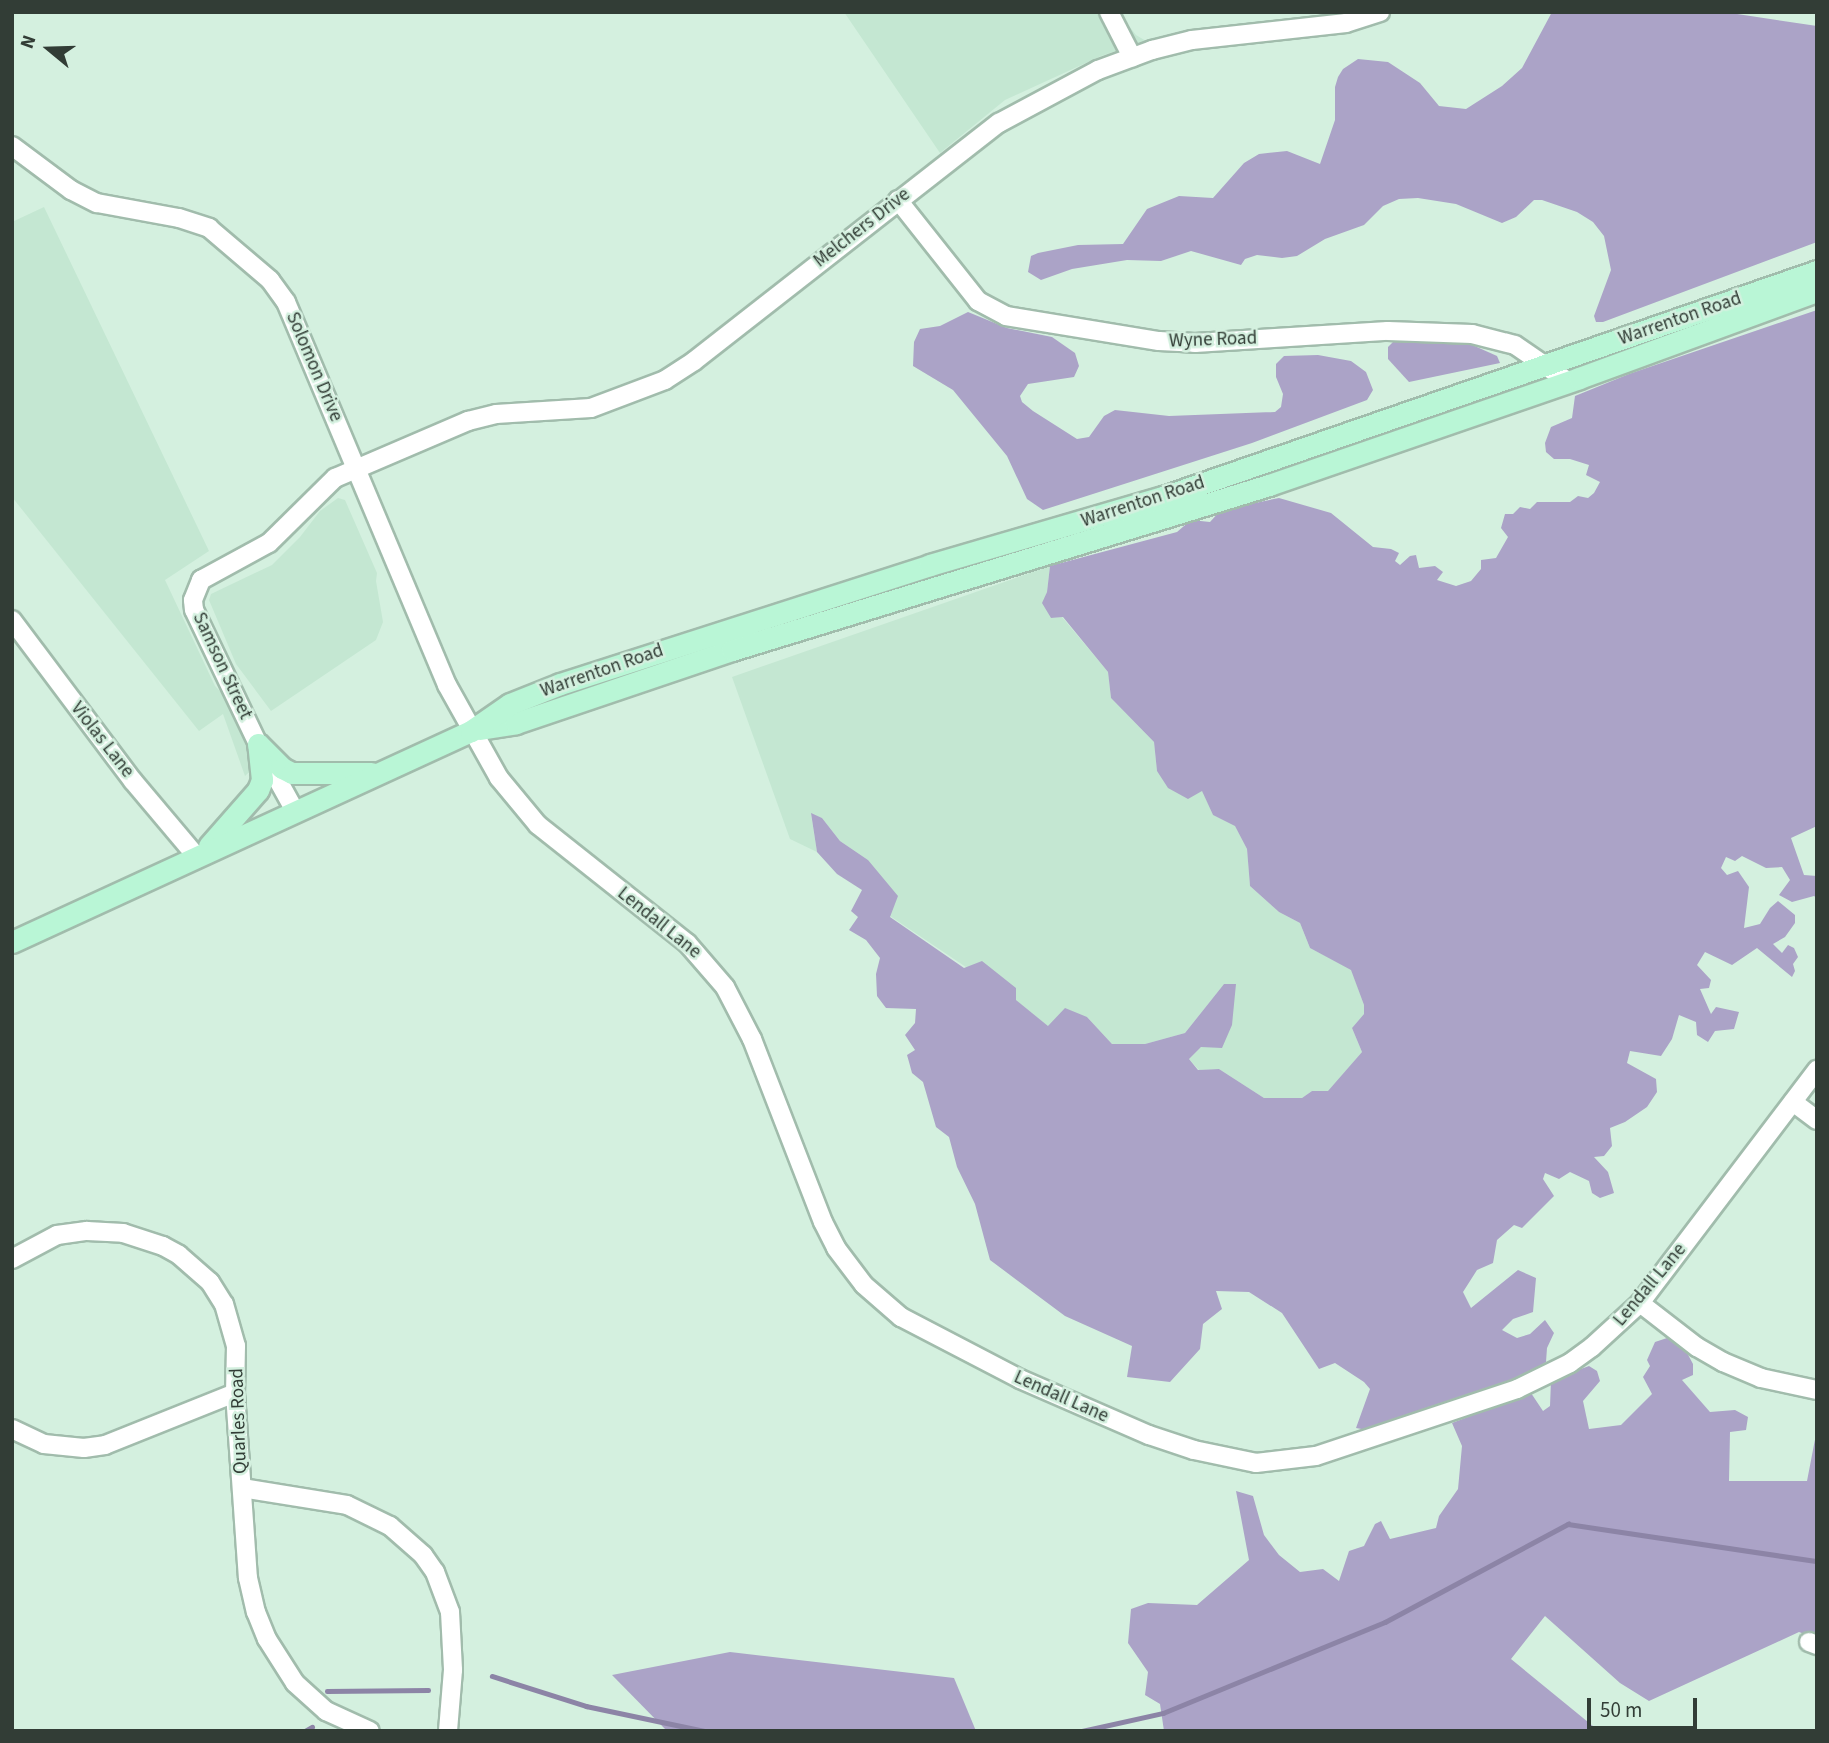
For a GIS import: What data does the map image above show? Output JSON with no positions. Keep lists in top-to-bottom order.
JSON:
{
  "streets": {
    "main road": ["Warrenton Road"],
    "street": [
      "Melchers Drive",
      "Wyne Road",
      "Solomon Drive",
      "Samson Street",
      "Violas Lane",
      "Lendall Lane",
      "Quarles Road"
    ]
  },
  "crossings": [
    ["Melchers Drive", "Wyne Road"],
    ["Melchers Drive", "Solomon Drive"],
    ["Melchers Drive", "Samson Street"],
    ["Warrenton Road", "Wyne Road"],
    ["Warrenton Road", "Solomon Drive"],
    ["Warrenton Road", "Samson Street"],
    ["Warrenton Road", "Violas Lane"],
    ["Warrenton Road", "Lendall Lane"],
    ["Solomon Drive", "Samson Street"],
    ["Solomon Drive", "Lendall Lane"]
  ],
  "scale_bar": "50 m",
  "north": "left"
}
